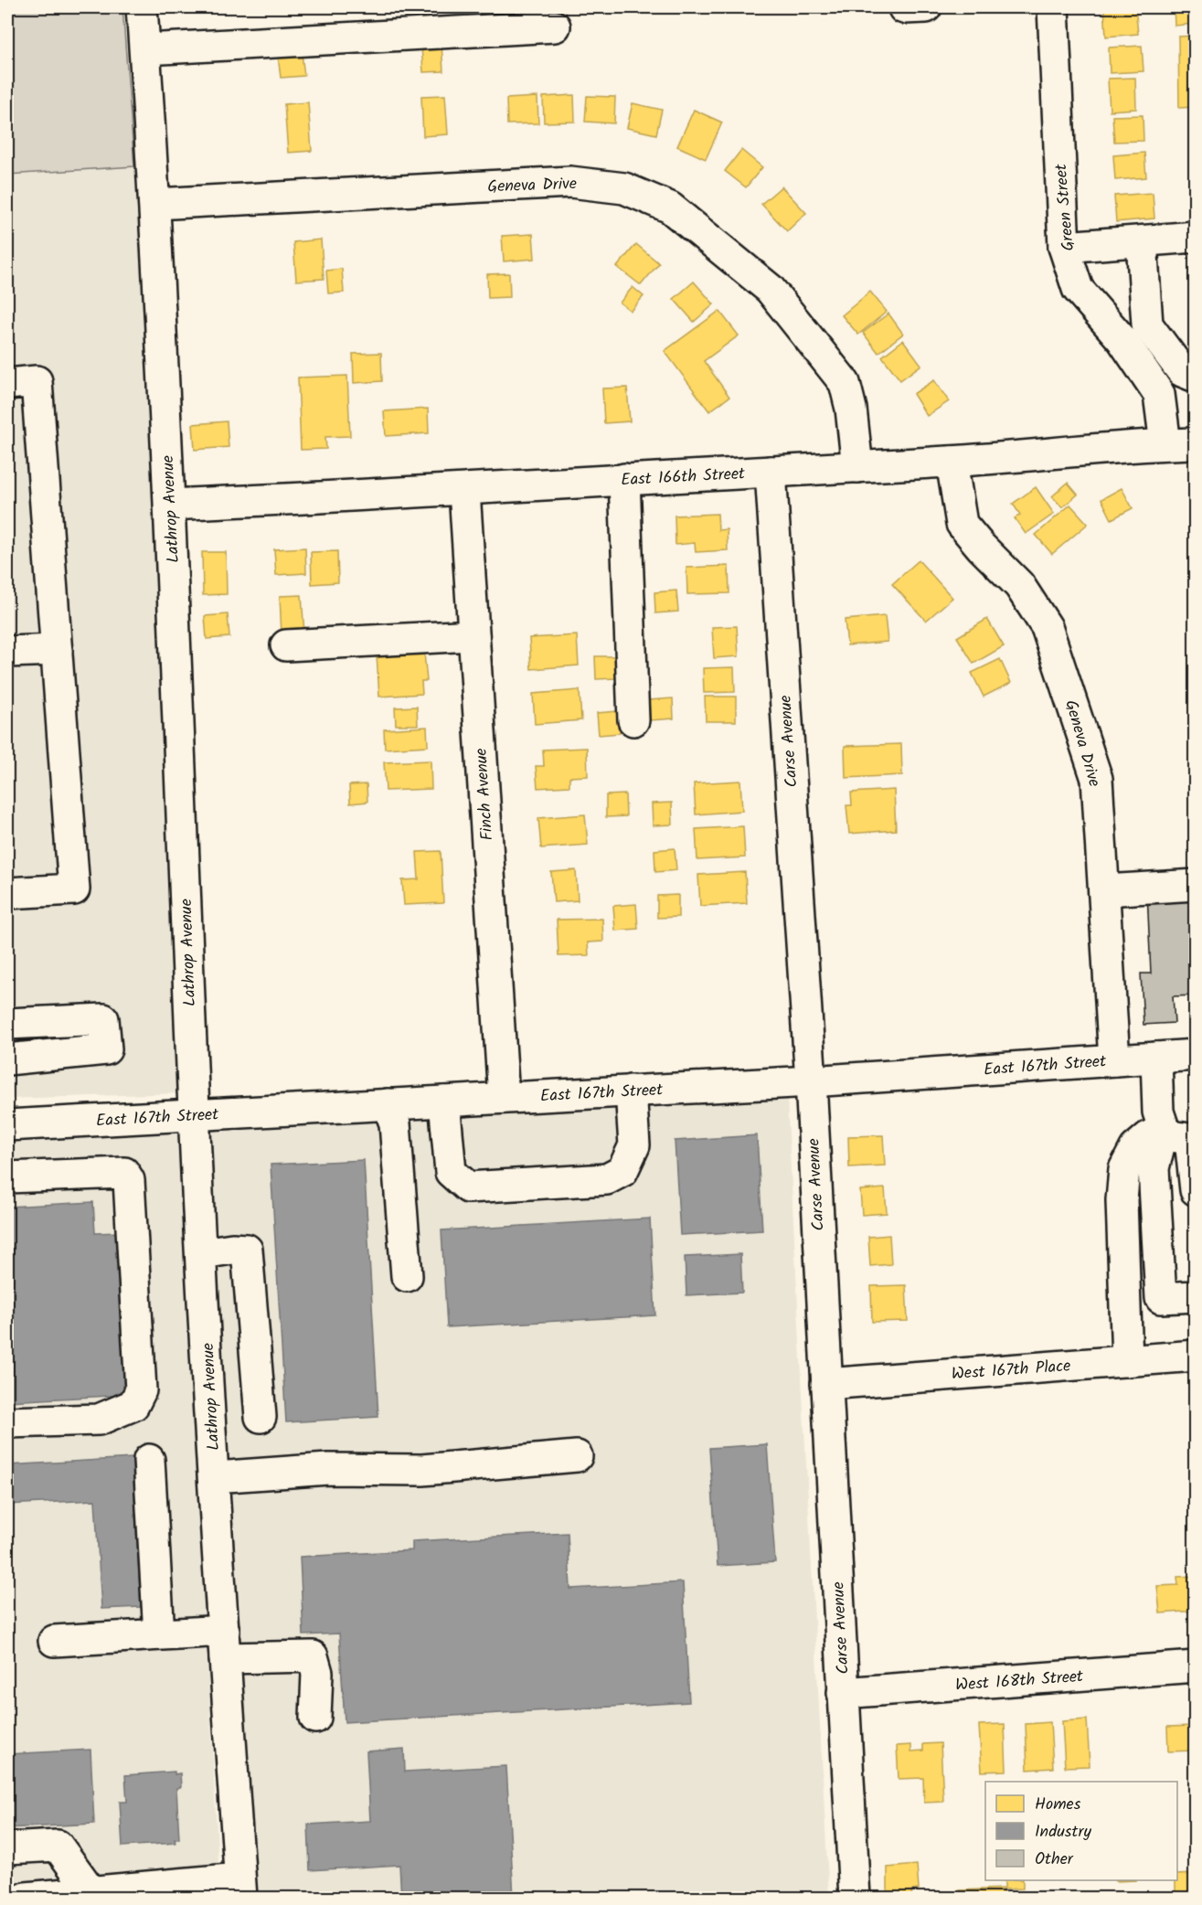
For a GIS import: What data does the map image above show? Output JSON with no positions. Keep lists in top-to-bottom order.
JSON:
{
  "streets": {
    "street": [
      "Geneva Drive",
      "Green Street",
      "East 166th Street",
      "Lathrop Avenue",
      "Carse Avenue",
      "Finch Avenue",
      "East 167th Street",
      "West 167th Place",
      "West 168th Street"
    ]
  },
  "crossings": [
    ["Geneva Drive", "East 166th Street"],
    ["Geneva Drive", "Lathrop Avenue"],
    ["Geneva Drive", "East 167th Street"],
    ["Green Street", "East 166th Street"],
    ["East 166th Street", "Lathrop Avenue"],
    ["East 166th Street", "Carse Avenue"],
    ["East 166th Street", "Finch Avenue"],
    ["Lathrop Avenue", "East 167th Street"],
    ["Carse Avenue", "East 167th Street"],
    ["Carse Avenue", "West 167th Place"],
    ["Carse Avenue", "West 168th Street"],
    ["Finch Avenue", "East 167th Street"]
  ],
  "legend": ["Homes", "Industry", "Other"]
}
